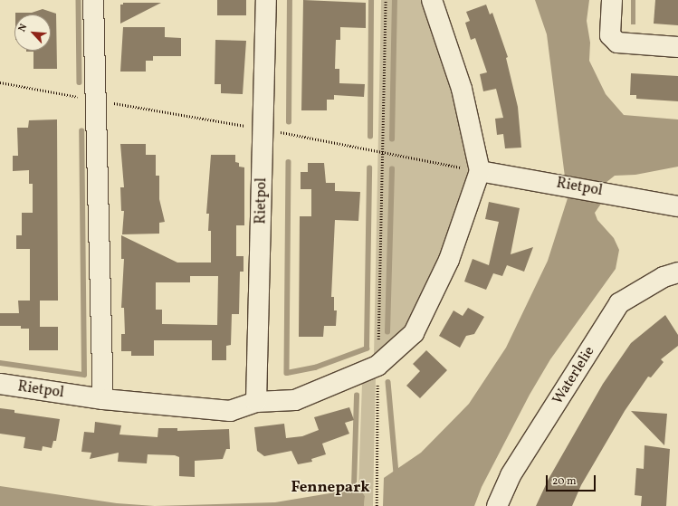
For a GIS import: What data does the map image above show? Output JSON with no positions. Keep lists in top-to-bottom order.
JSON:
{
  "streets": {
    "street": ["Rietpol", "Waterlelie"]
  },
  "districts": ["Fennepark"],
  "scale_bar": "20 m",
  "north": "top left"
}
